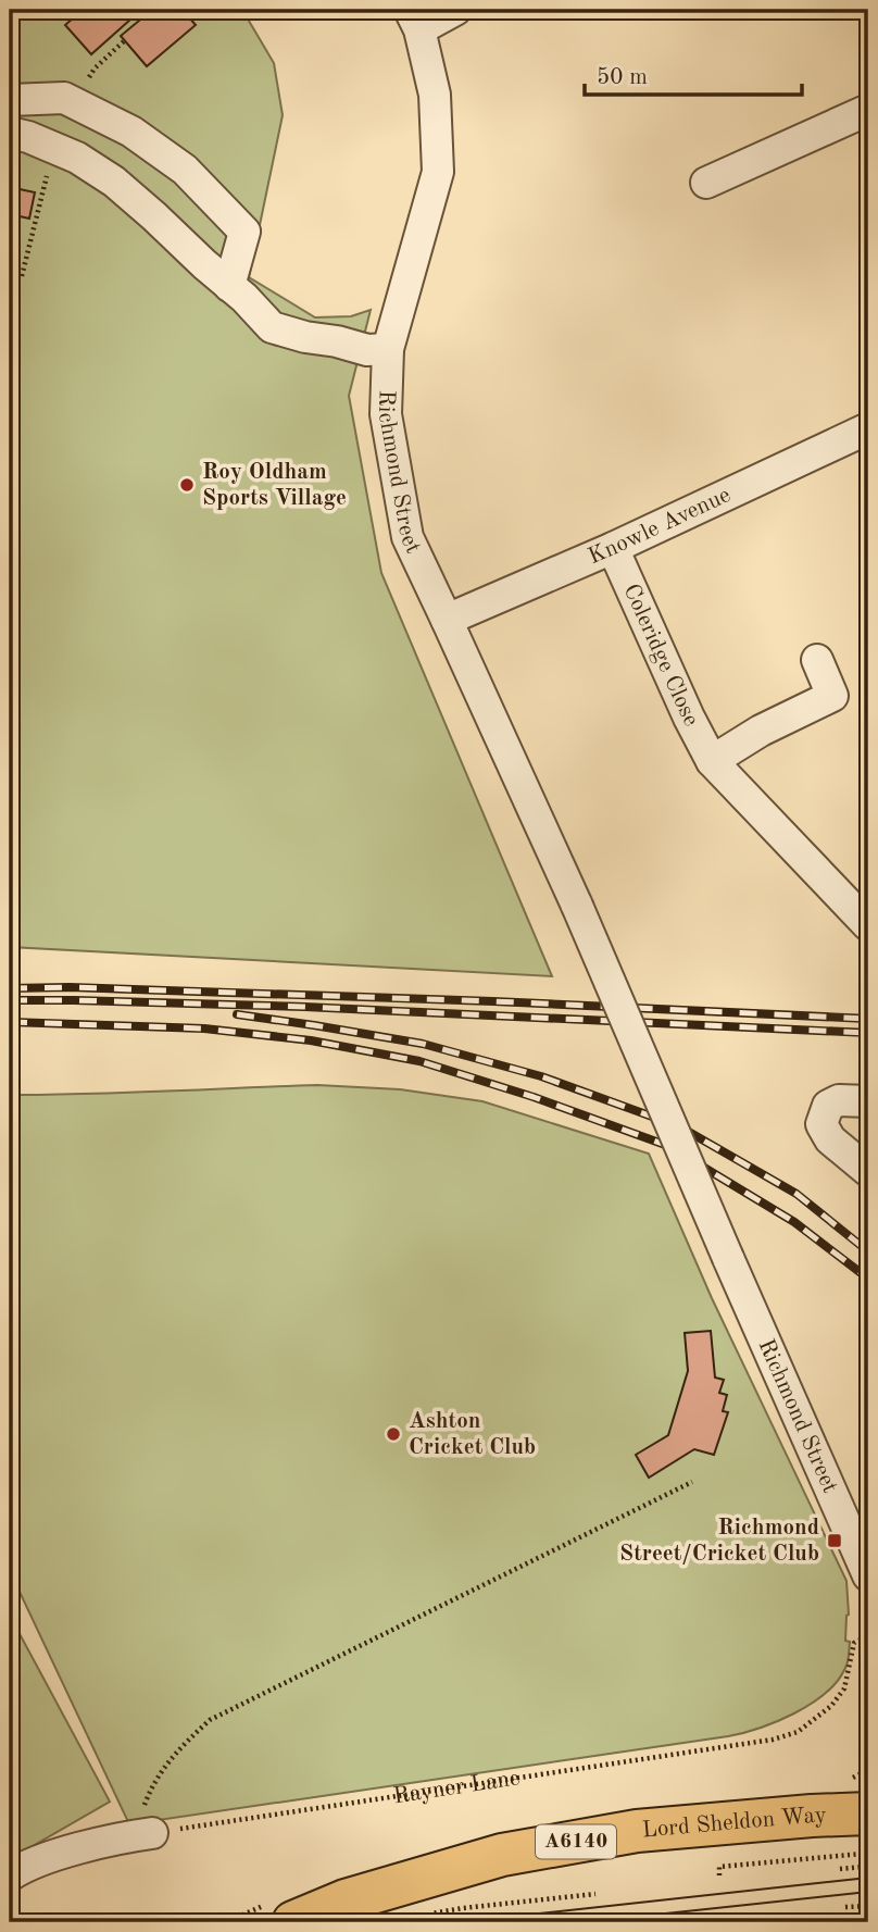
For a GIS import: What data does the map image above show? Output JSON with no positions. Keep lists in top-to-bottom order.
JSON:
{
  "streets": {
    "highway": ["Lord Sheldon Way", "A6140"],
    "street": ["Richmond Street", "Knowle Avenue", "Coleridge Close"],
    "path": ["Rayner Lane"]
  },
  "crossings": [
    ["Richmond Street", "Knowle Avenue"],
    ["Knowle Avenue", "Coleridge Close"]
  ],
  "places": {
    "other": ["Roy Oldham Sports Village", "Ashton Cricket Club"],
    "transit": ["Richmond Street/Cricket Club"]
  },
  "scale_bar": "50 m"
}
